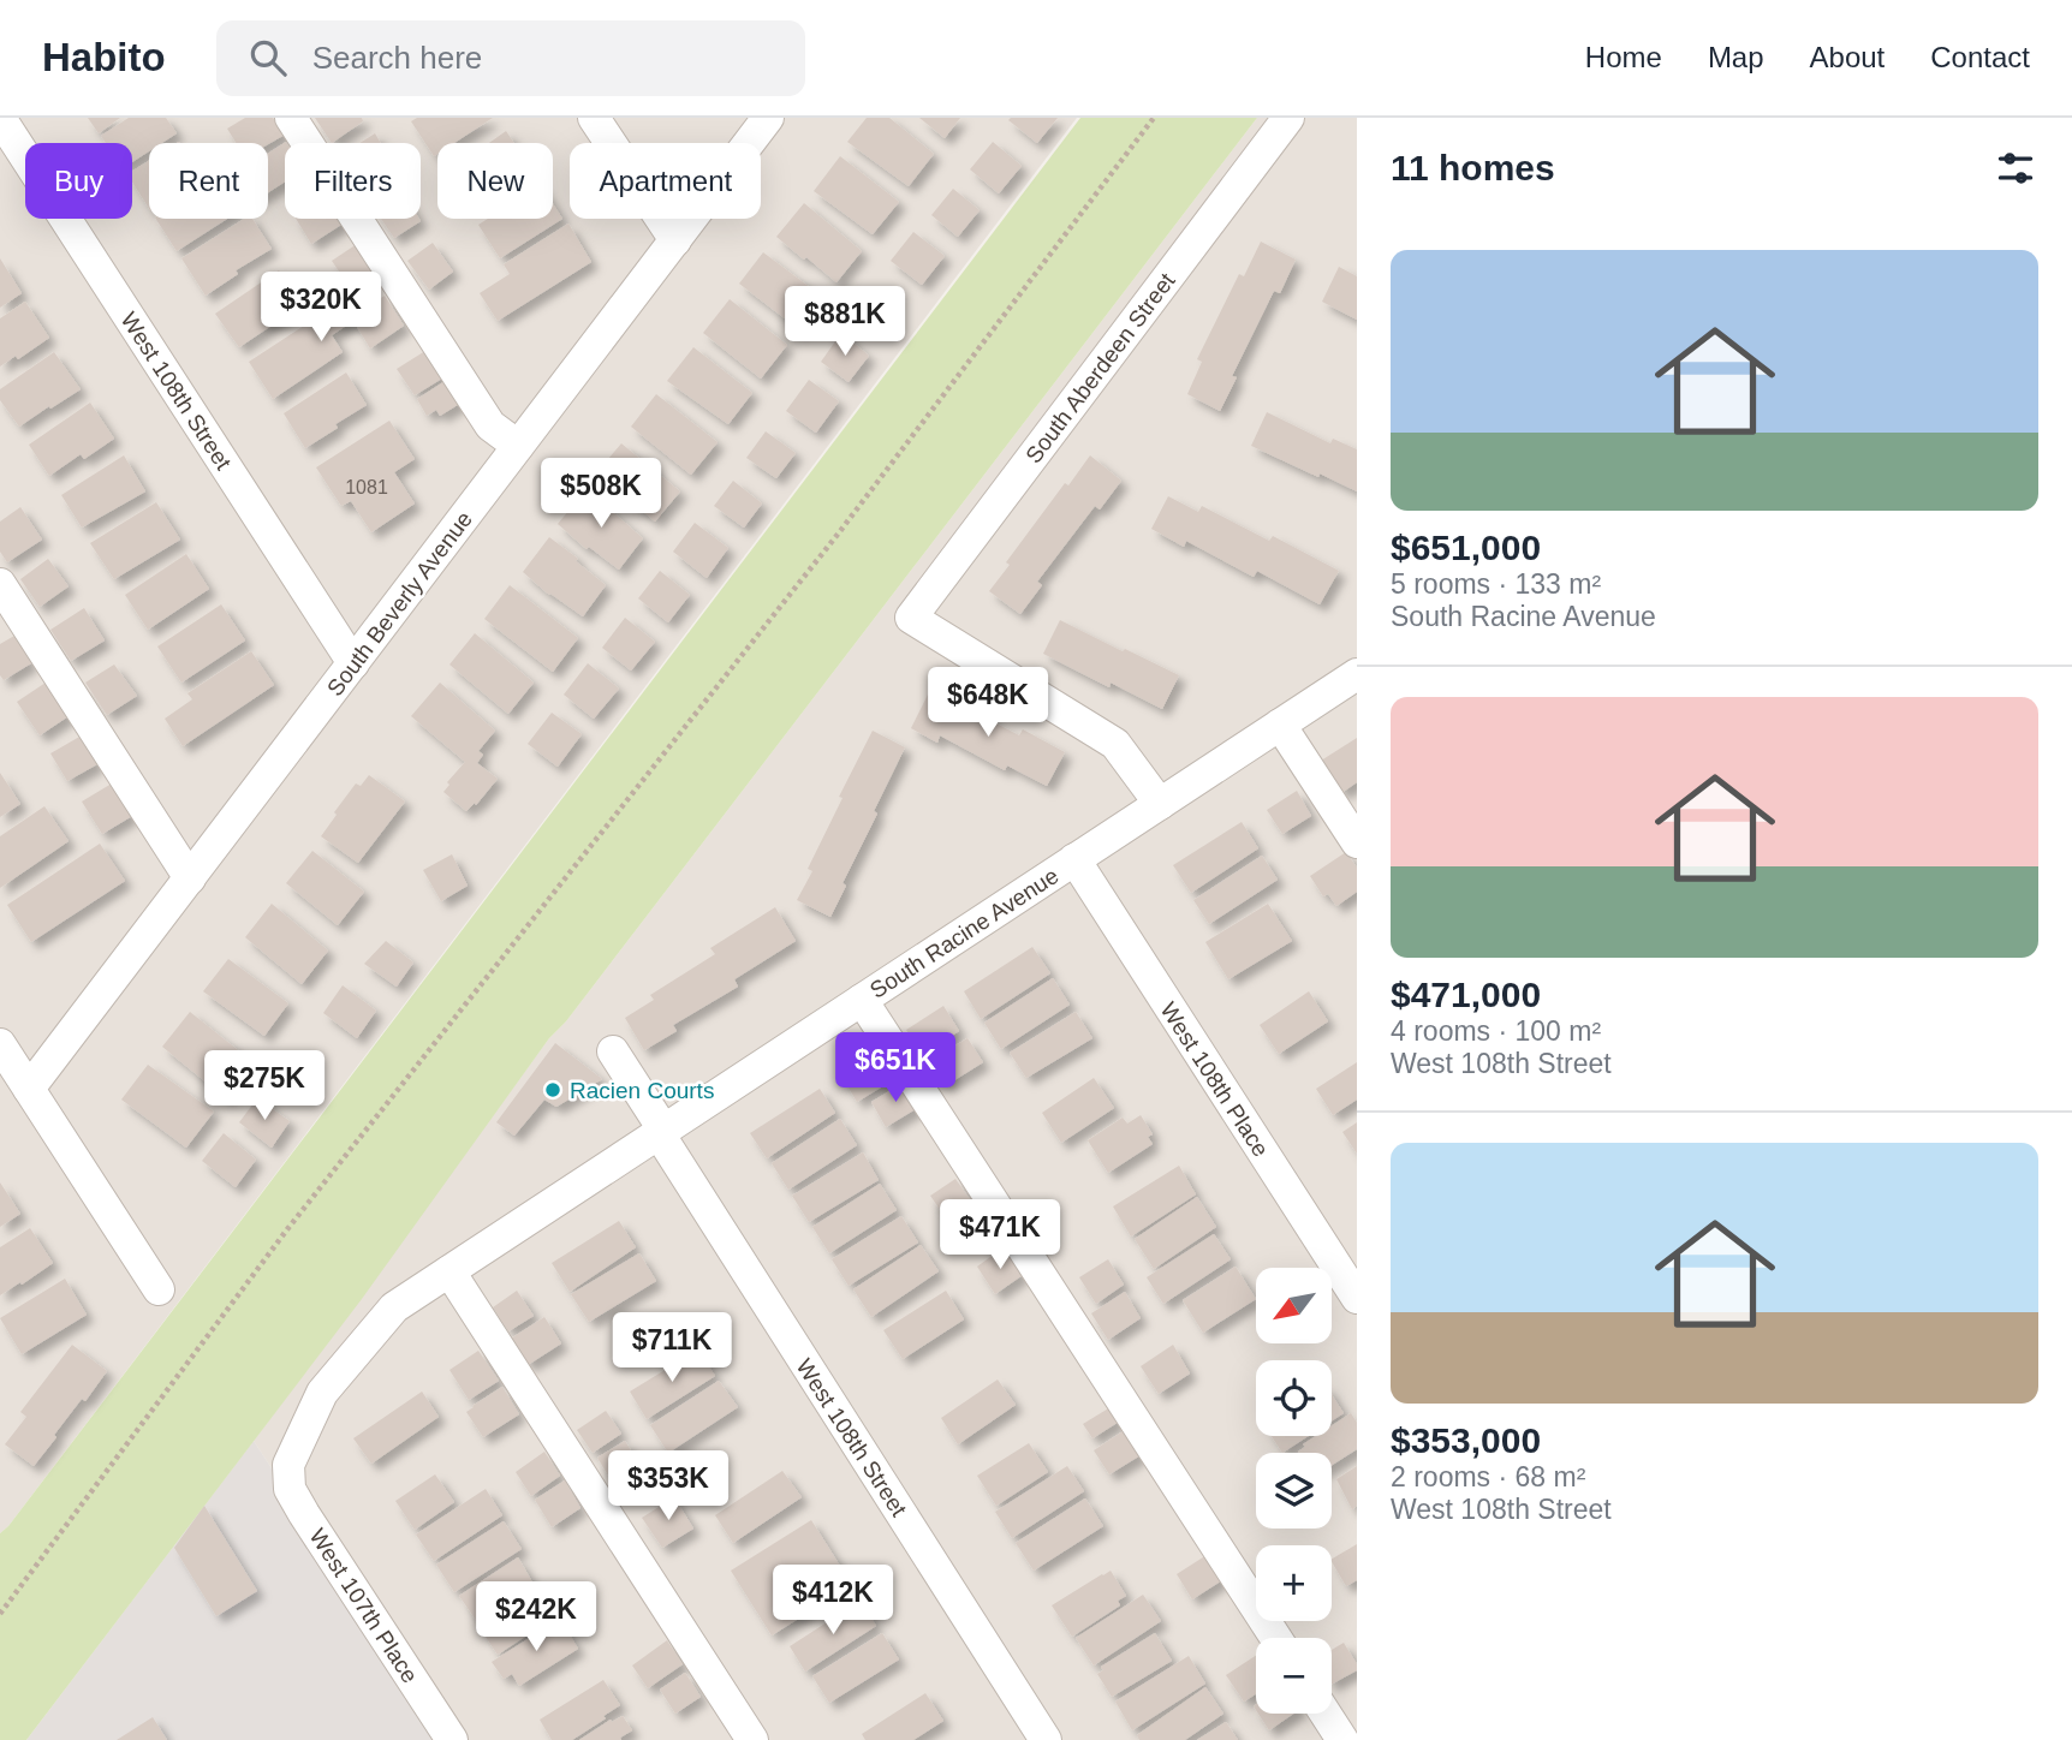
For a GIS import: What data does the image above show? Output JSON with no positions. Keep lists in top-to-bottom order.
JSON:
{
  "streets": {
    "street": [
      "South Aberdeen Street",
      "West 108th Street",
      "South Beverly Avenue",
      "South Racine Avenue",
      "West 108th Place",
      "West 107th Place"
    ]
  },
  "crossings": [
    ["South Aberdeen Street", "South Racine Avenue"],
    ["West 108th Street", "South Beverly Avenue"],
    ["West 108th Street", "South Racine Avenue"],
    ["South Racine Avenue", "West 108th Place"],
    ["South Racine Avenue", "West 107th Place"]
  ],
  "places": ["Racien Courts"],
  "house_numbers": ["1081"],
  "north": "bottom left",
  "page": {
    "header": "Habito",
    "search": "Search here",
    "nav": [
      "Home",
      "Map",
      "About",
      "Contact"
    ],
    "heading": "11 homes",
    "chip": [
      "Buy",
      "Rent",
      "Filters",
      "New",
      "Apartment"
    ],
    "list": [
      {
        "name": "$651,000",
        "note": "5 rooms · 133 m² · South Racine Avenue"
      },
      {
        "name": "$471,000",
        "note": "4 rooms · 100 m² · West 108th Street"
      },
      {
        "name": "$353,000",
        "note": "2 rooms · 68 m² · West 108th Street"
      }
    ],
    "price": [
      "$320K",
      "$881K",
      "$508K",
      "$648K",
      "$651K",
      "$275K",
      "$471K",
      "$711K",
      "$353K",
      "$412K",
      "$242K"
    ],
    "map_buttons": ["+", "−"]
  }
}
